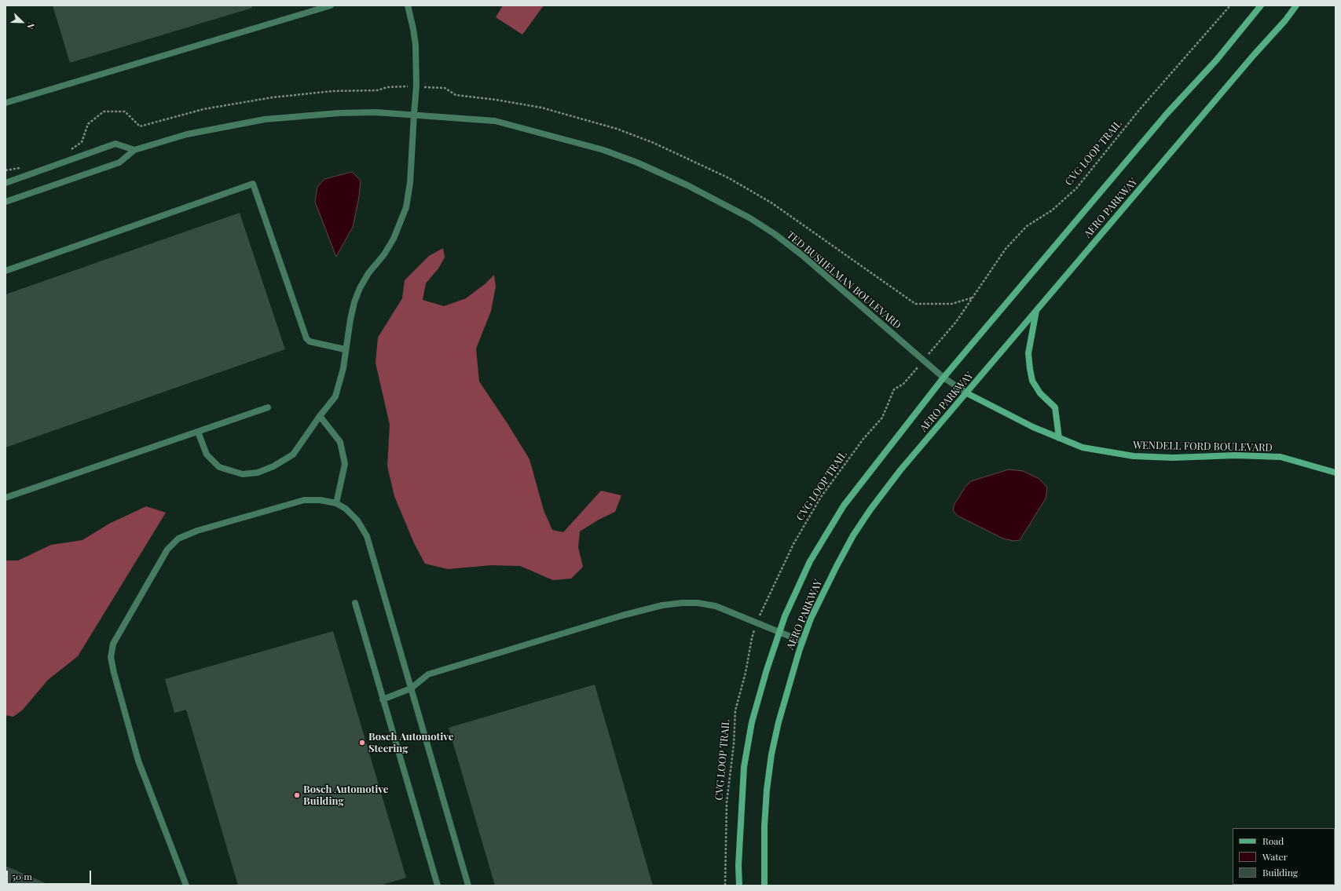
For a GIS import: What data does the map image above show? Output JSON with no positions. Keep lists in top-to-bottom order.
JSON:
{
  "streets": {
    "main road": ["AERO PARKWAY", "WENDELL FORD BOULEVARD"],
    "street": ["TED BUSHELMAN BOULEVARD"],
    "path": ["CVG LOOP TRAIL"]
  },
  "crossings": [
    ["AERO PARKWAY", "TED BUSHELMAN BOULEVARD"],
    ["AERO PARKWAY", "WENDELL FORD BOULEVARD"],
    ["TED BUSHELMAN BOULEVARD", "WENDELL FORD BOULEVARD"]
  ],
  "places": ["Bosch Automotive Steering", "Bosch Automotive Building"],
  "legend": ["Road", "Water", "Building"],
  "scale_bar": "50 m",
  "north": "bottom right"
}
